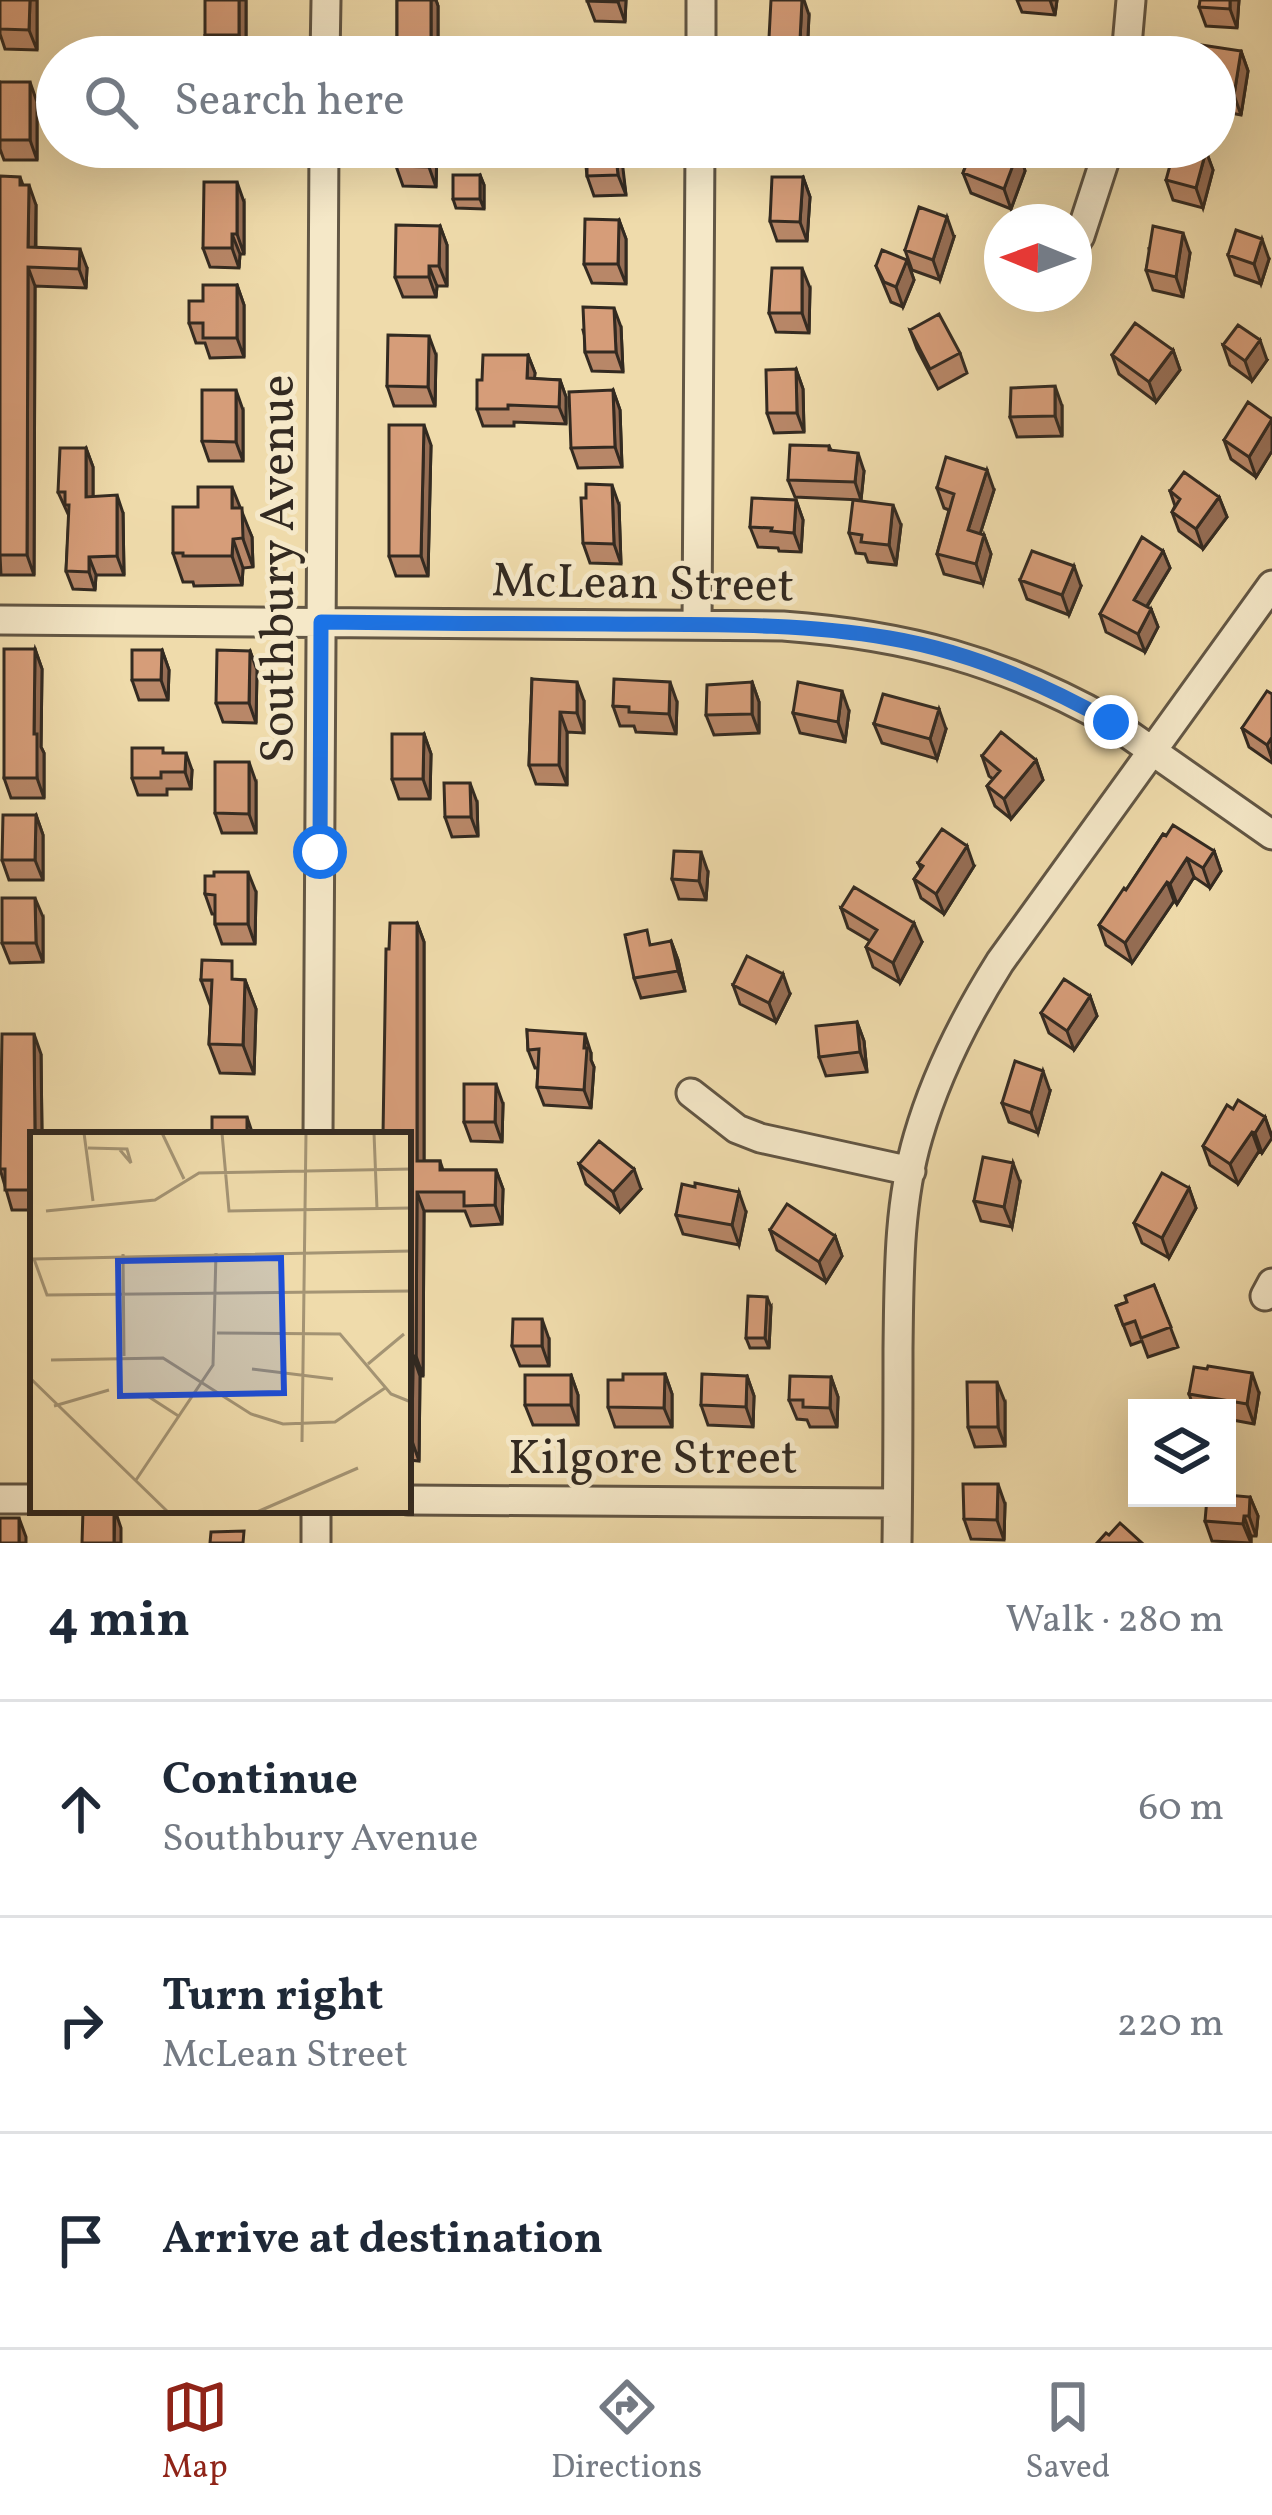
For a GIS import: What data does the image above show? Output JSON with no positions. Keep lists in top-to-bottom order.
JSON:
{
  "streets": {
    "street": ["Southbury Avenue", "McLean Street", "Kilgore Street"]
  },
  "crossings": [
    ["Southbury Avenue", "McLean Street"]
  ],
  "north": "left",
  "page": {
    "search": "Search here",
    "heading": ["4 min", "Walk · 280 m"],
    "list": [
      ["Continue", "Southbury Avenue", "60 m"],
      ["Turn right", "McLean Street", "220 m"],
      "Arrive at destination"
    ],
    "nav": ["Map", "Directions", "Saved"]
  }
}
